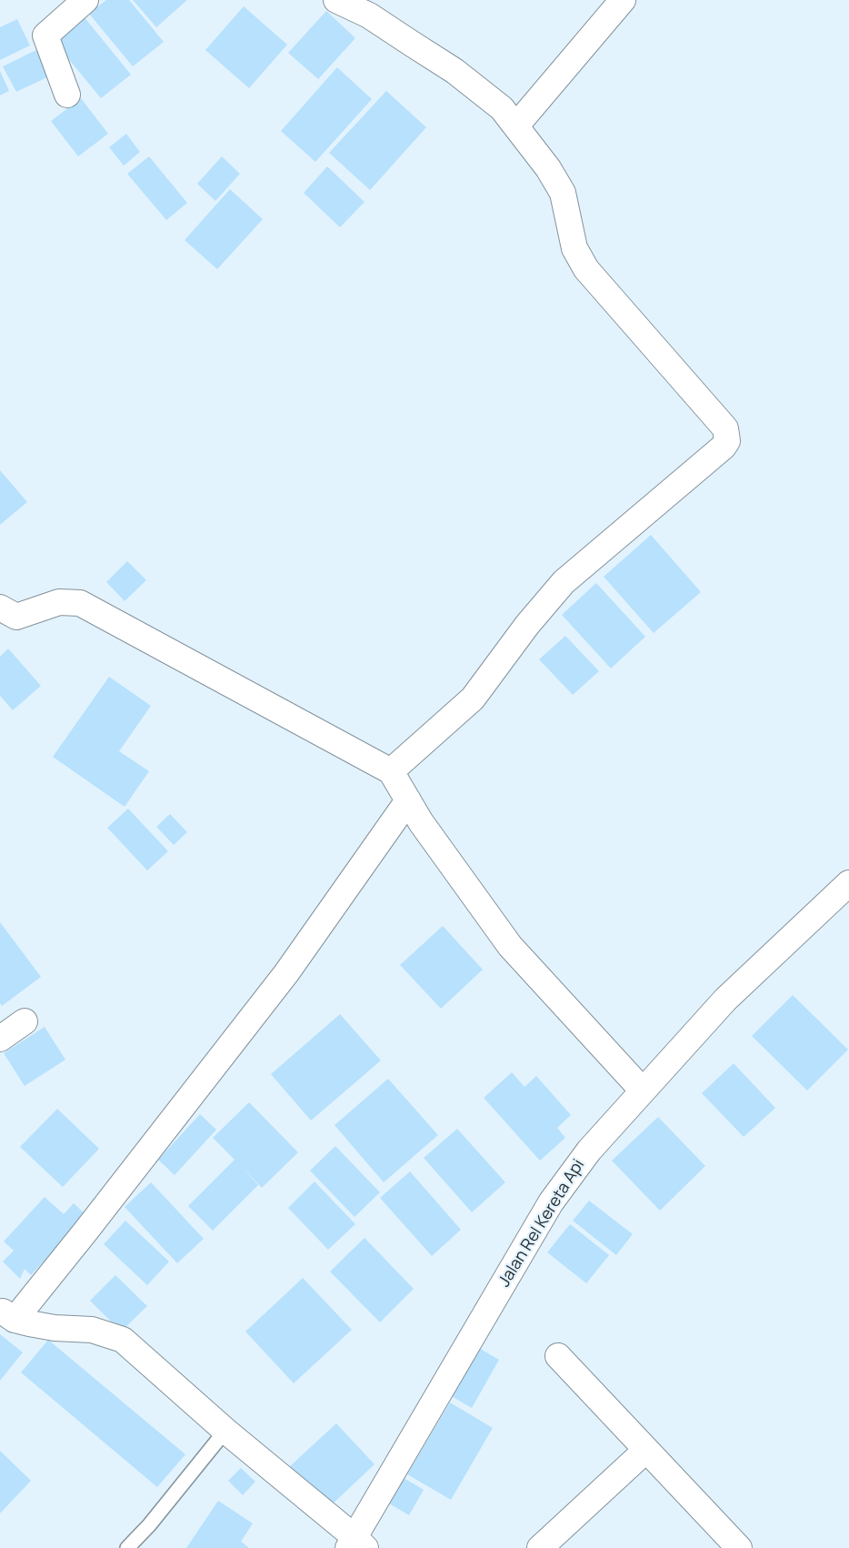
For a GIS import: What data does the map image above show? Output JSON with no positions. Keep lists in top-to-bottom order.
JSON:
{
  "streets": {
    "street": ["Jalan Rel Kereta Api"]
  }
}
